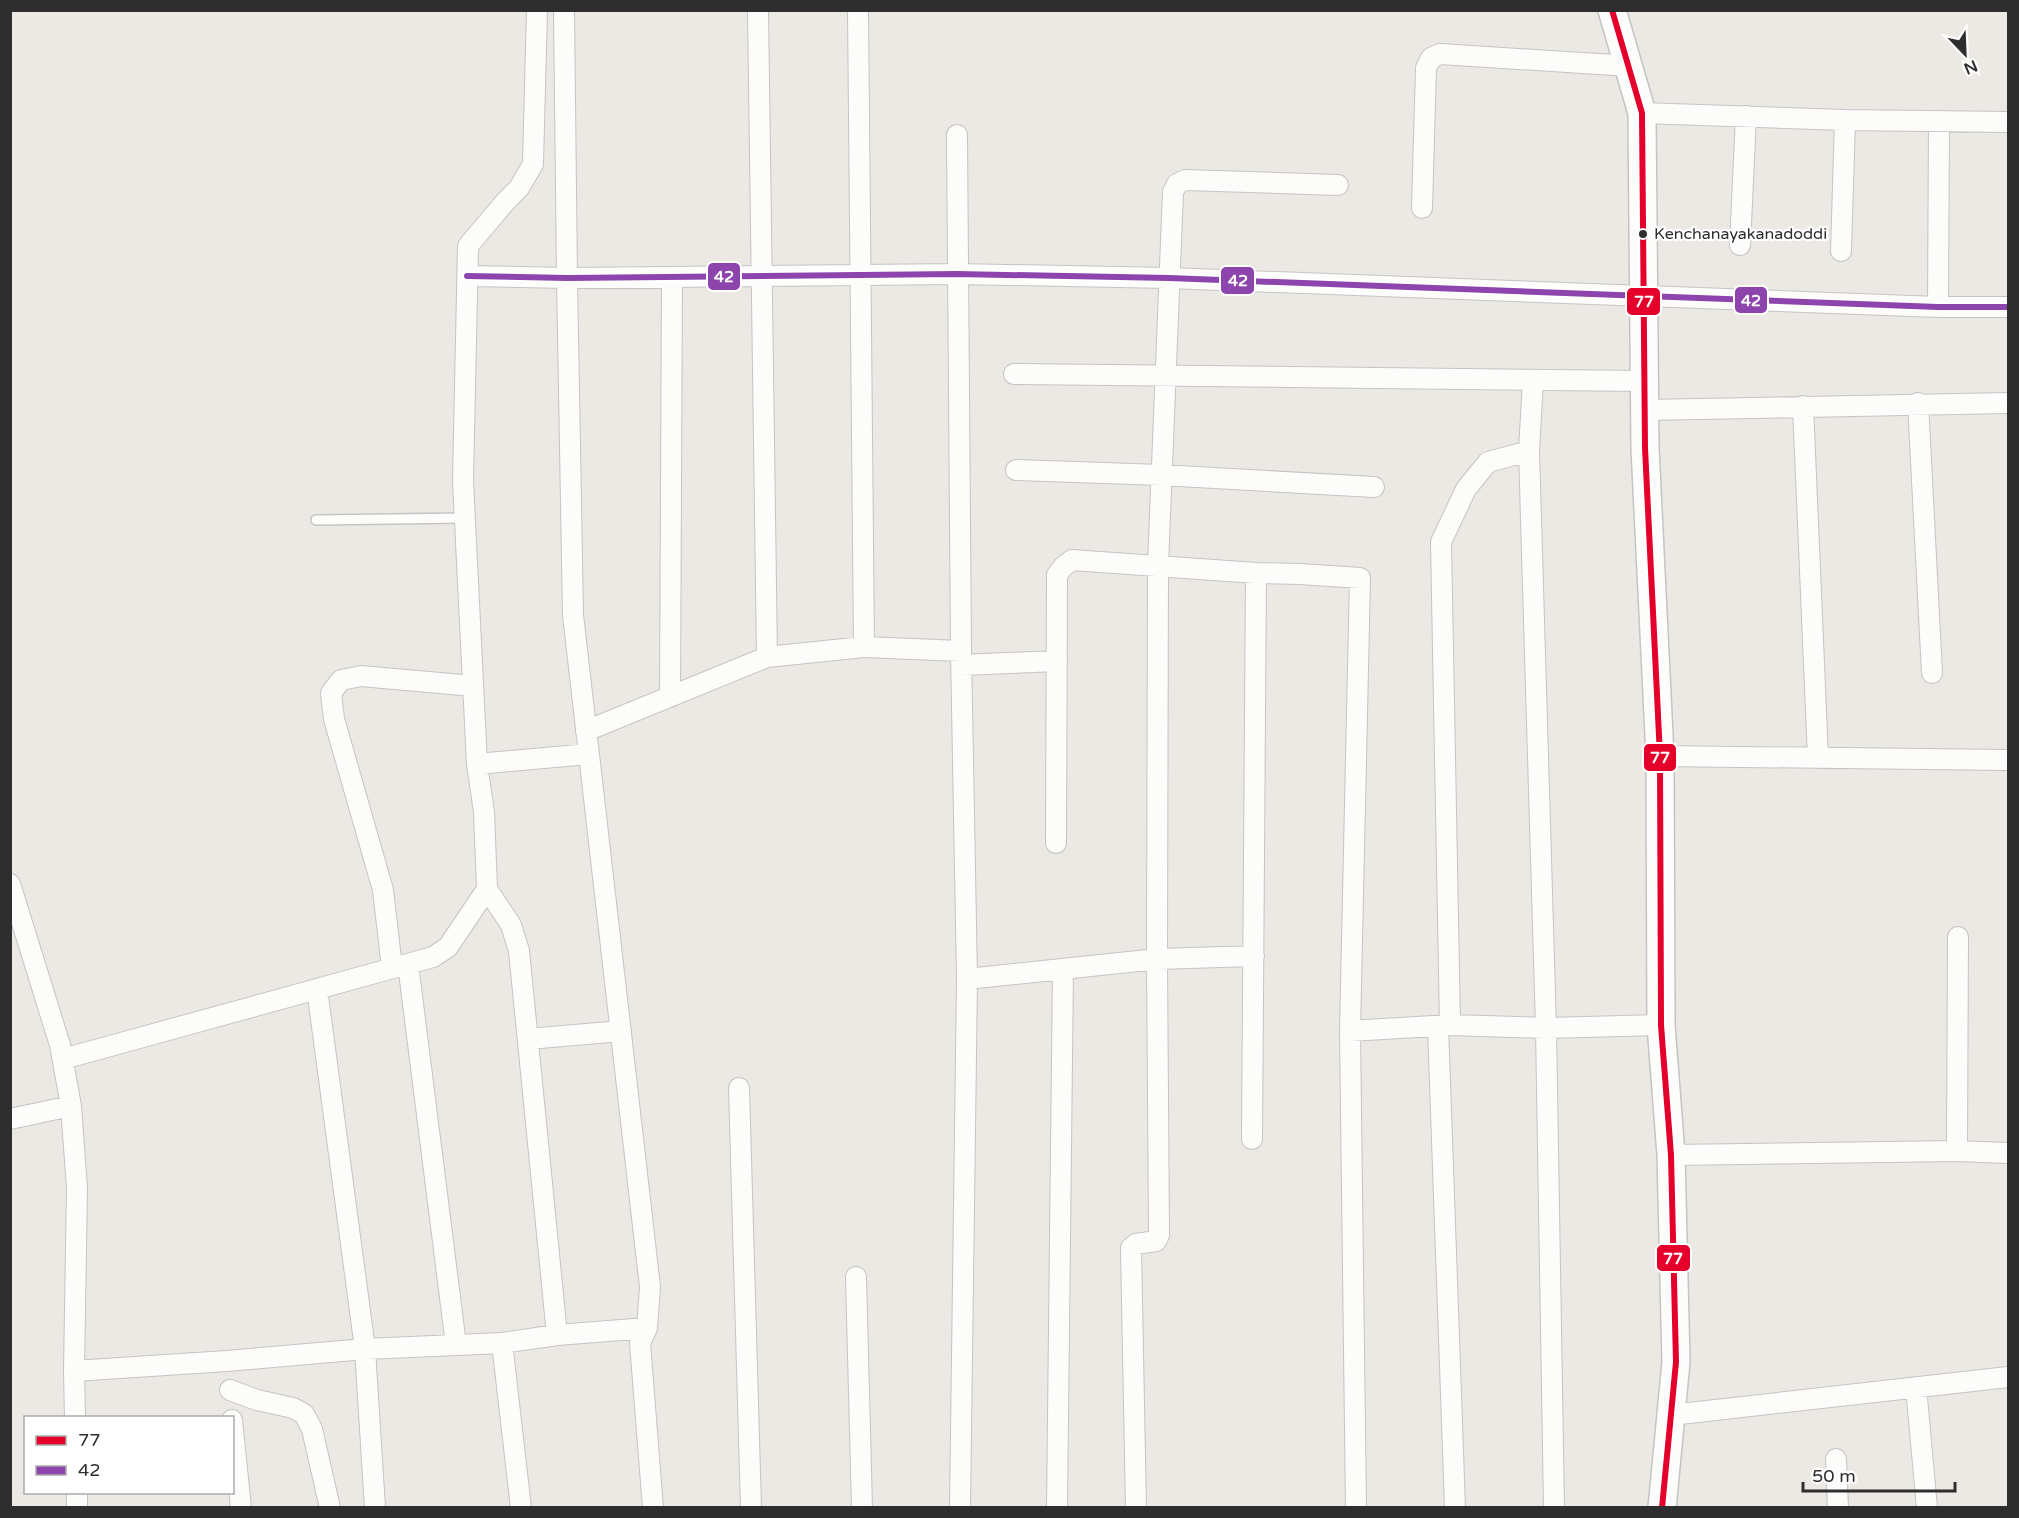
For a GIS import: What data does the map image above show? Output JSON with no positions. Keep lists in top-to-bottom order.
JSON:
{
  "places": ["Kenchanayakanadoddi"],
  "lines": ["transit line 77", "transit line 42"],
  "legend": ["77", "42"],
  "scale_bar": "50 m",
  "north": "bottom right"
}
